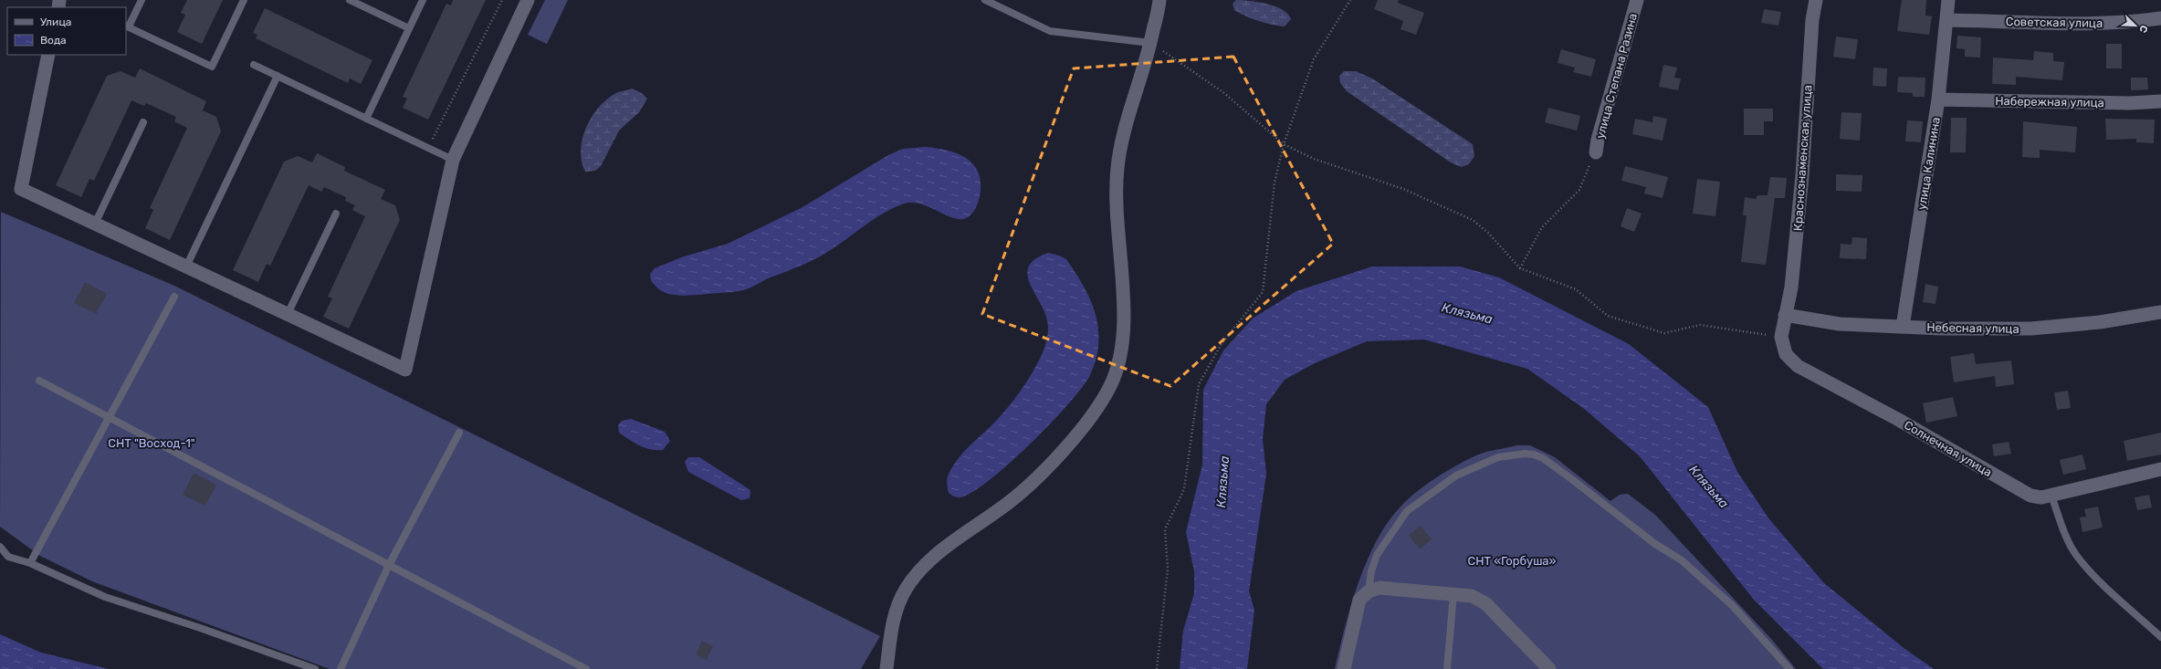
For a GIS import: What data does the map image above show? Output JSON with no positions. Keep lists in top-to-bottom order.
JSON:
{
  "streets": {
    "street": [
      "Советская улица",
      "улица Степана Разина",
      "Набережная улица",
      "Краснознаменская улица",
      "улица Калинина",
      "Небесная улица",
      "Солнечная улица"
    ]
  },
  "crossings": [
    ["Советская улица", "улица Калинина"],
    ["Набережная улица", "улица Калинина"],
    ["Краснознаменская улица", "Небесная улица"],
    ["Краснознаменская улица", "Солнечная улица"],
    ["улица Калинина", "Небесная улица"],
    ["Небесная улица", "Солнечная улица"]
  ],
  "water": ["Клязьма"],
  "parks": ["СНТ \"Восход-1\"", "СНТ «Горбуша»"],
  "legend": ["Улица", "Вода"],
  "north": "bottom right"
}
